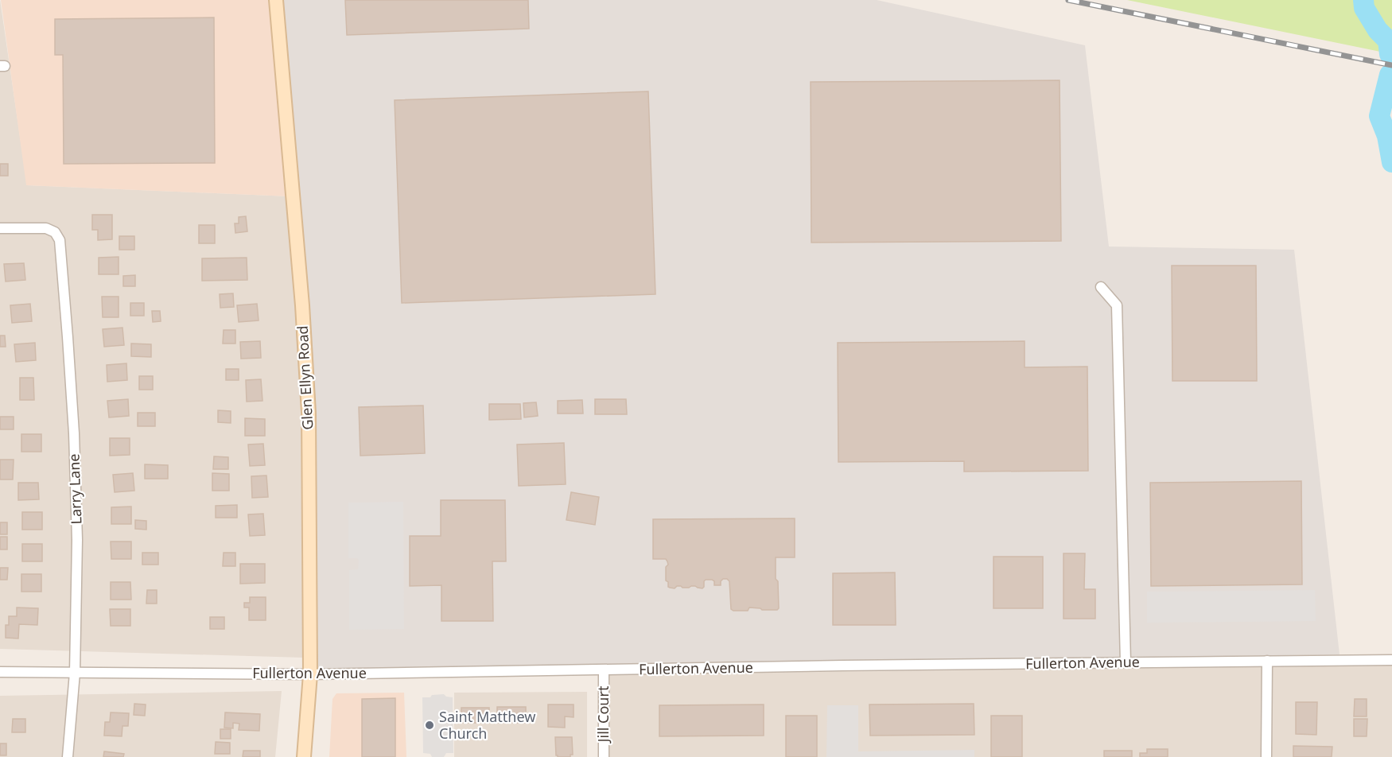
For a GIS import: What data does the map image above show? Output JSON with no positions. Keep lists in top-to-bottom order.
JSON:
{
  "streets": {
    "street": [
      "Glen Ellyn Road",
      "Larry Lane",
      "Fullerton Avenue",
      "Jill Court"
    ]
  },
  "crossings": [
    ["Glen Ellyn Road", "Fullerton Avenue"],
    ["Larry Lane", "Fullerton Avenue"],
    ["Fullerton Avenue", "Jill Court"]
  ],
  "places": ["Saint Matthew Church"]
}
